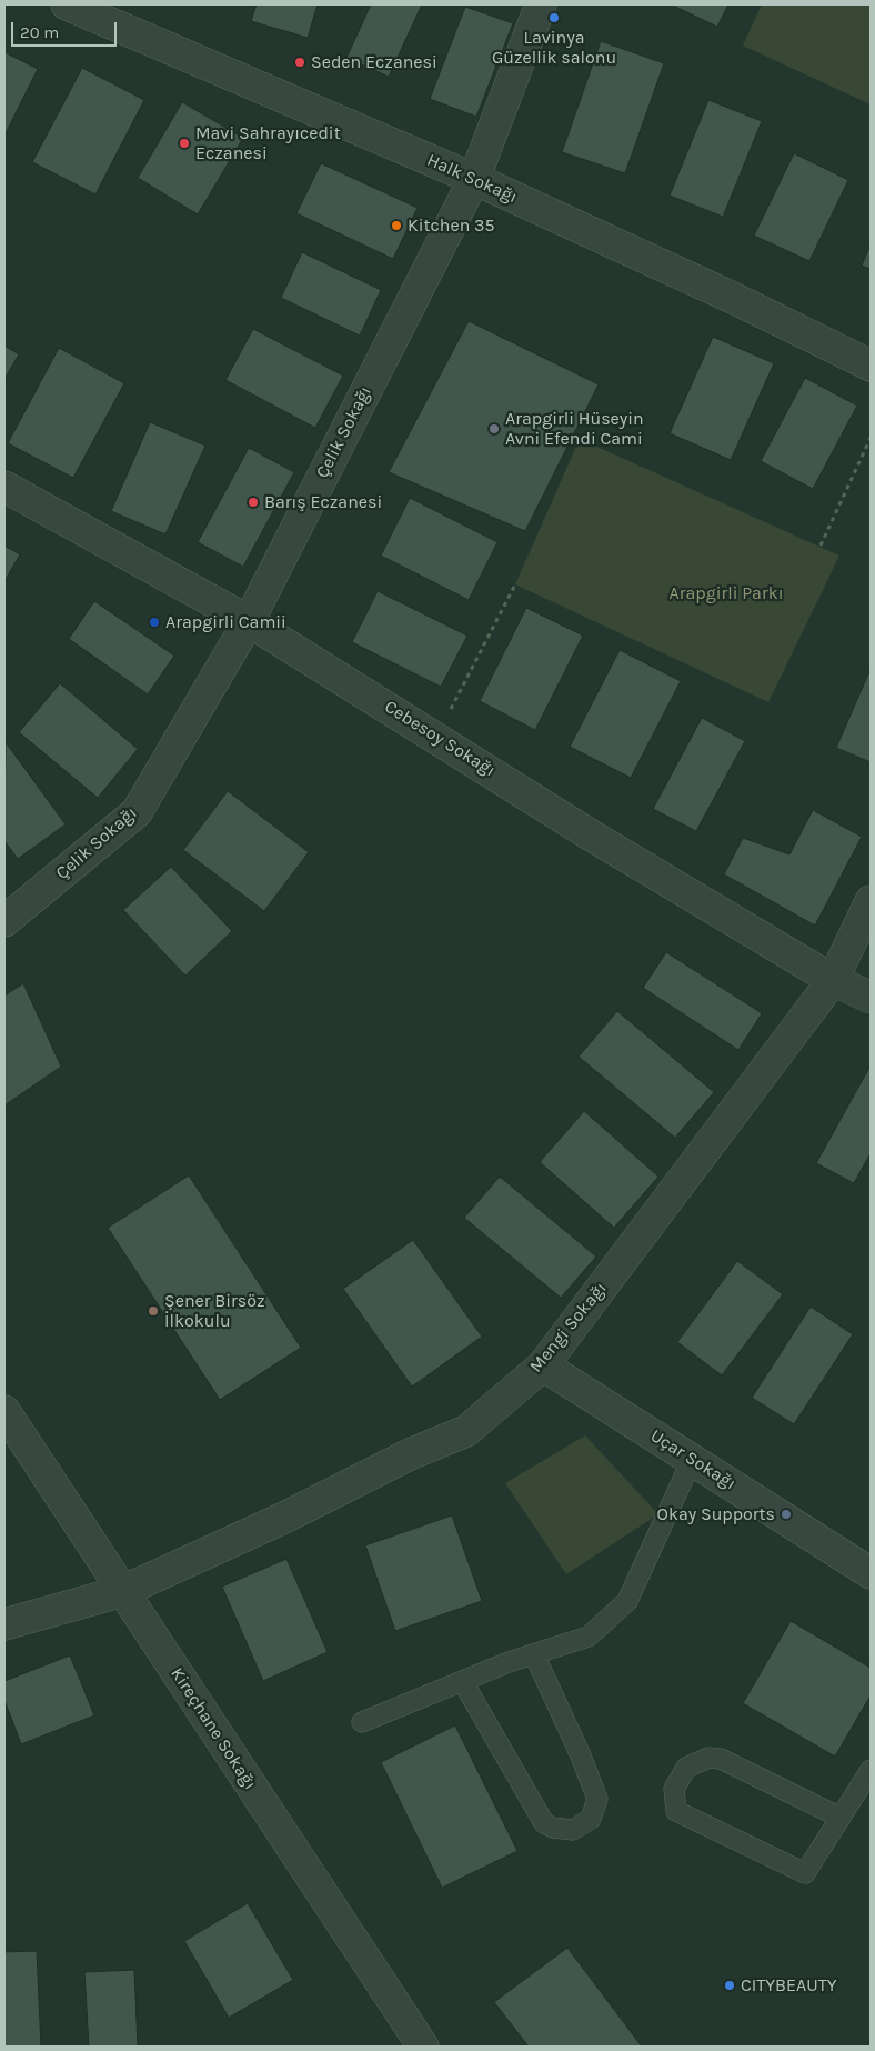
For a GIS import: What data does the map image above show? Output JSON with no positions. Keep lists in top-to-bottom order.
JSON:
{
  "streets": {
    "street": [
      "Halk Sokağı",
      "Çelik Sokağı",
      "Cebesoy Sokağı",
      "Mengi Sokağı",
      "Uçar Sokağı",
      "Kireçhane Sokağı"
    ]
  },
  "crossings": [
    ["Halk Sokağı", "Çelik Sokağı"],
    ["Çelik Sokağı", "Cebesoy Sokağı"],
    ["Cebesoy Sokağı", "Mengi Sokağı"],
    ["Mengi Sokağı", "Uçar Sokağı"],
    ["Mengi Sokağı", "Kireçhane Sokağı"]
  ],
  "parks": ["Arapgirli Parkı"],
  "places": [
    "Lavinya Güzellik salonu",
    "Seden Eczanesi",
    "Mavi Sahrayıcedit Eczanesi",
    "Kitchen 35",
    "Arapgirli Hüseyin Avni Efendi Cami",
    "Barış Eczanesi",
    "Arapgirli Camii",
    "Şener Birsöz İlkokulu",
    "Okay Supports",
    "CITYBEAUTY"
  ],
  "scale_bar": "20 m"
}
